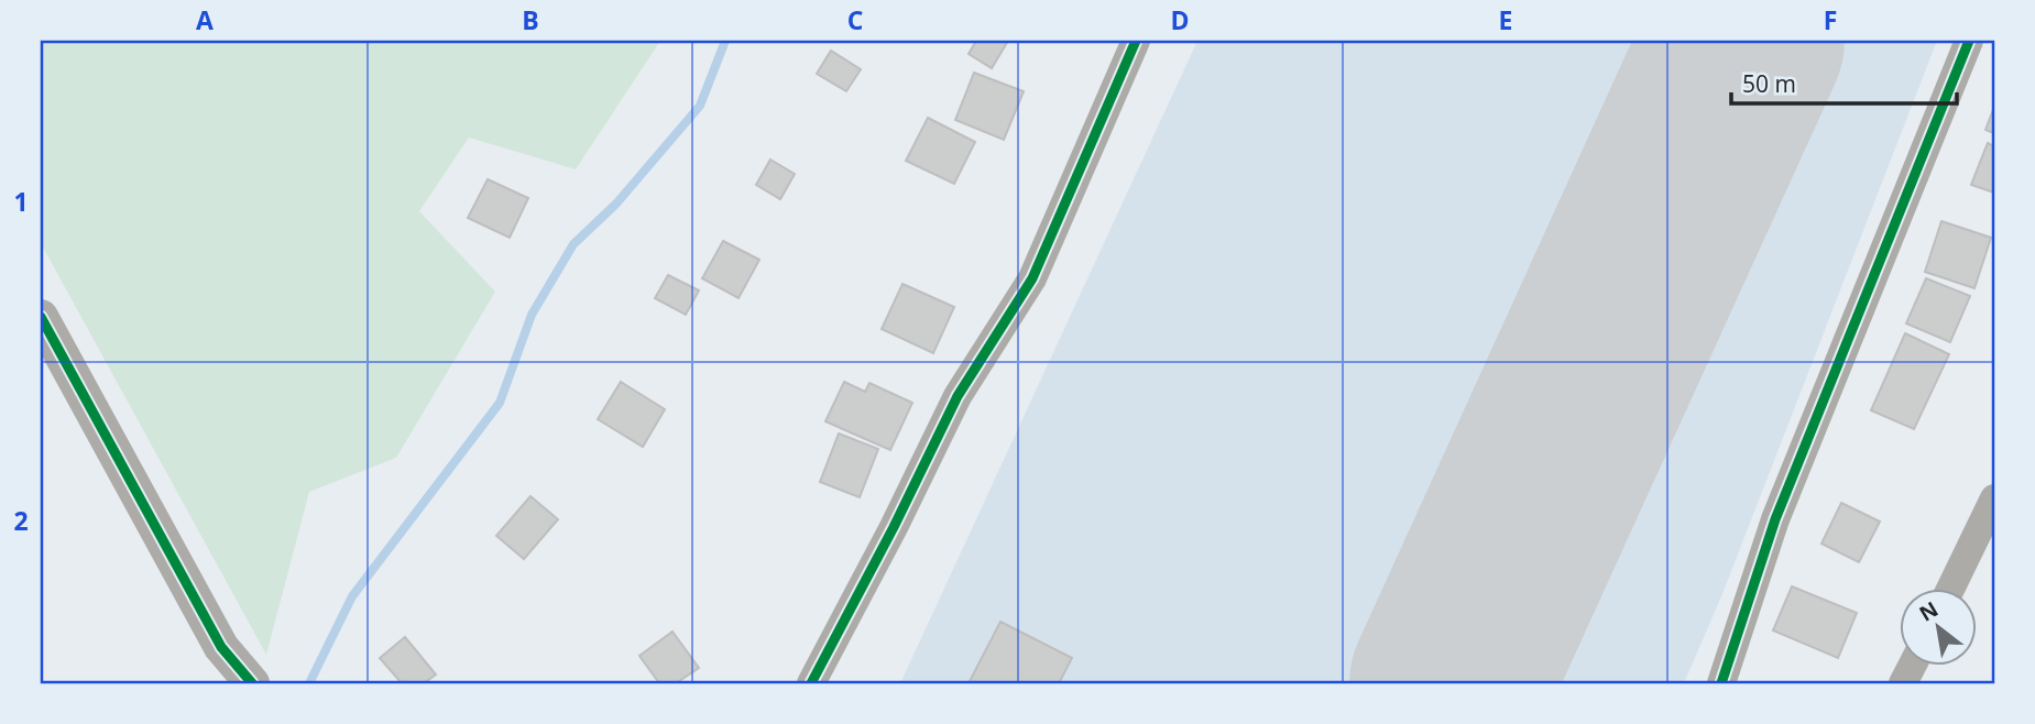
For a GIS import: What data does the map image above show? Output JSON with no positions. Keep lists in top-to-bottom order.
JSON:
{
  "scale_bar": "50 m",
  "north": "top left",
  "grid": {
    "columns": [
      "A",
      "B",
      "C",
      "D",
      "E",
      "F"
    ],
    "rows": ["1", "2"]
  }
}
